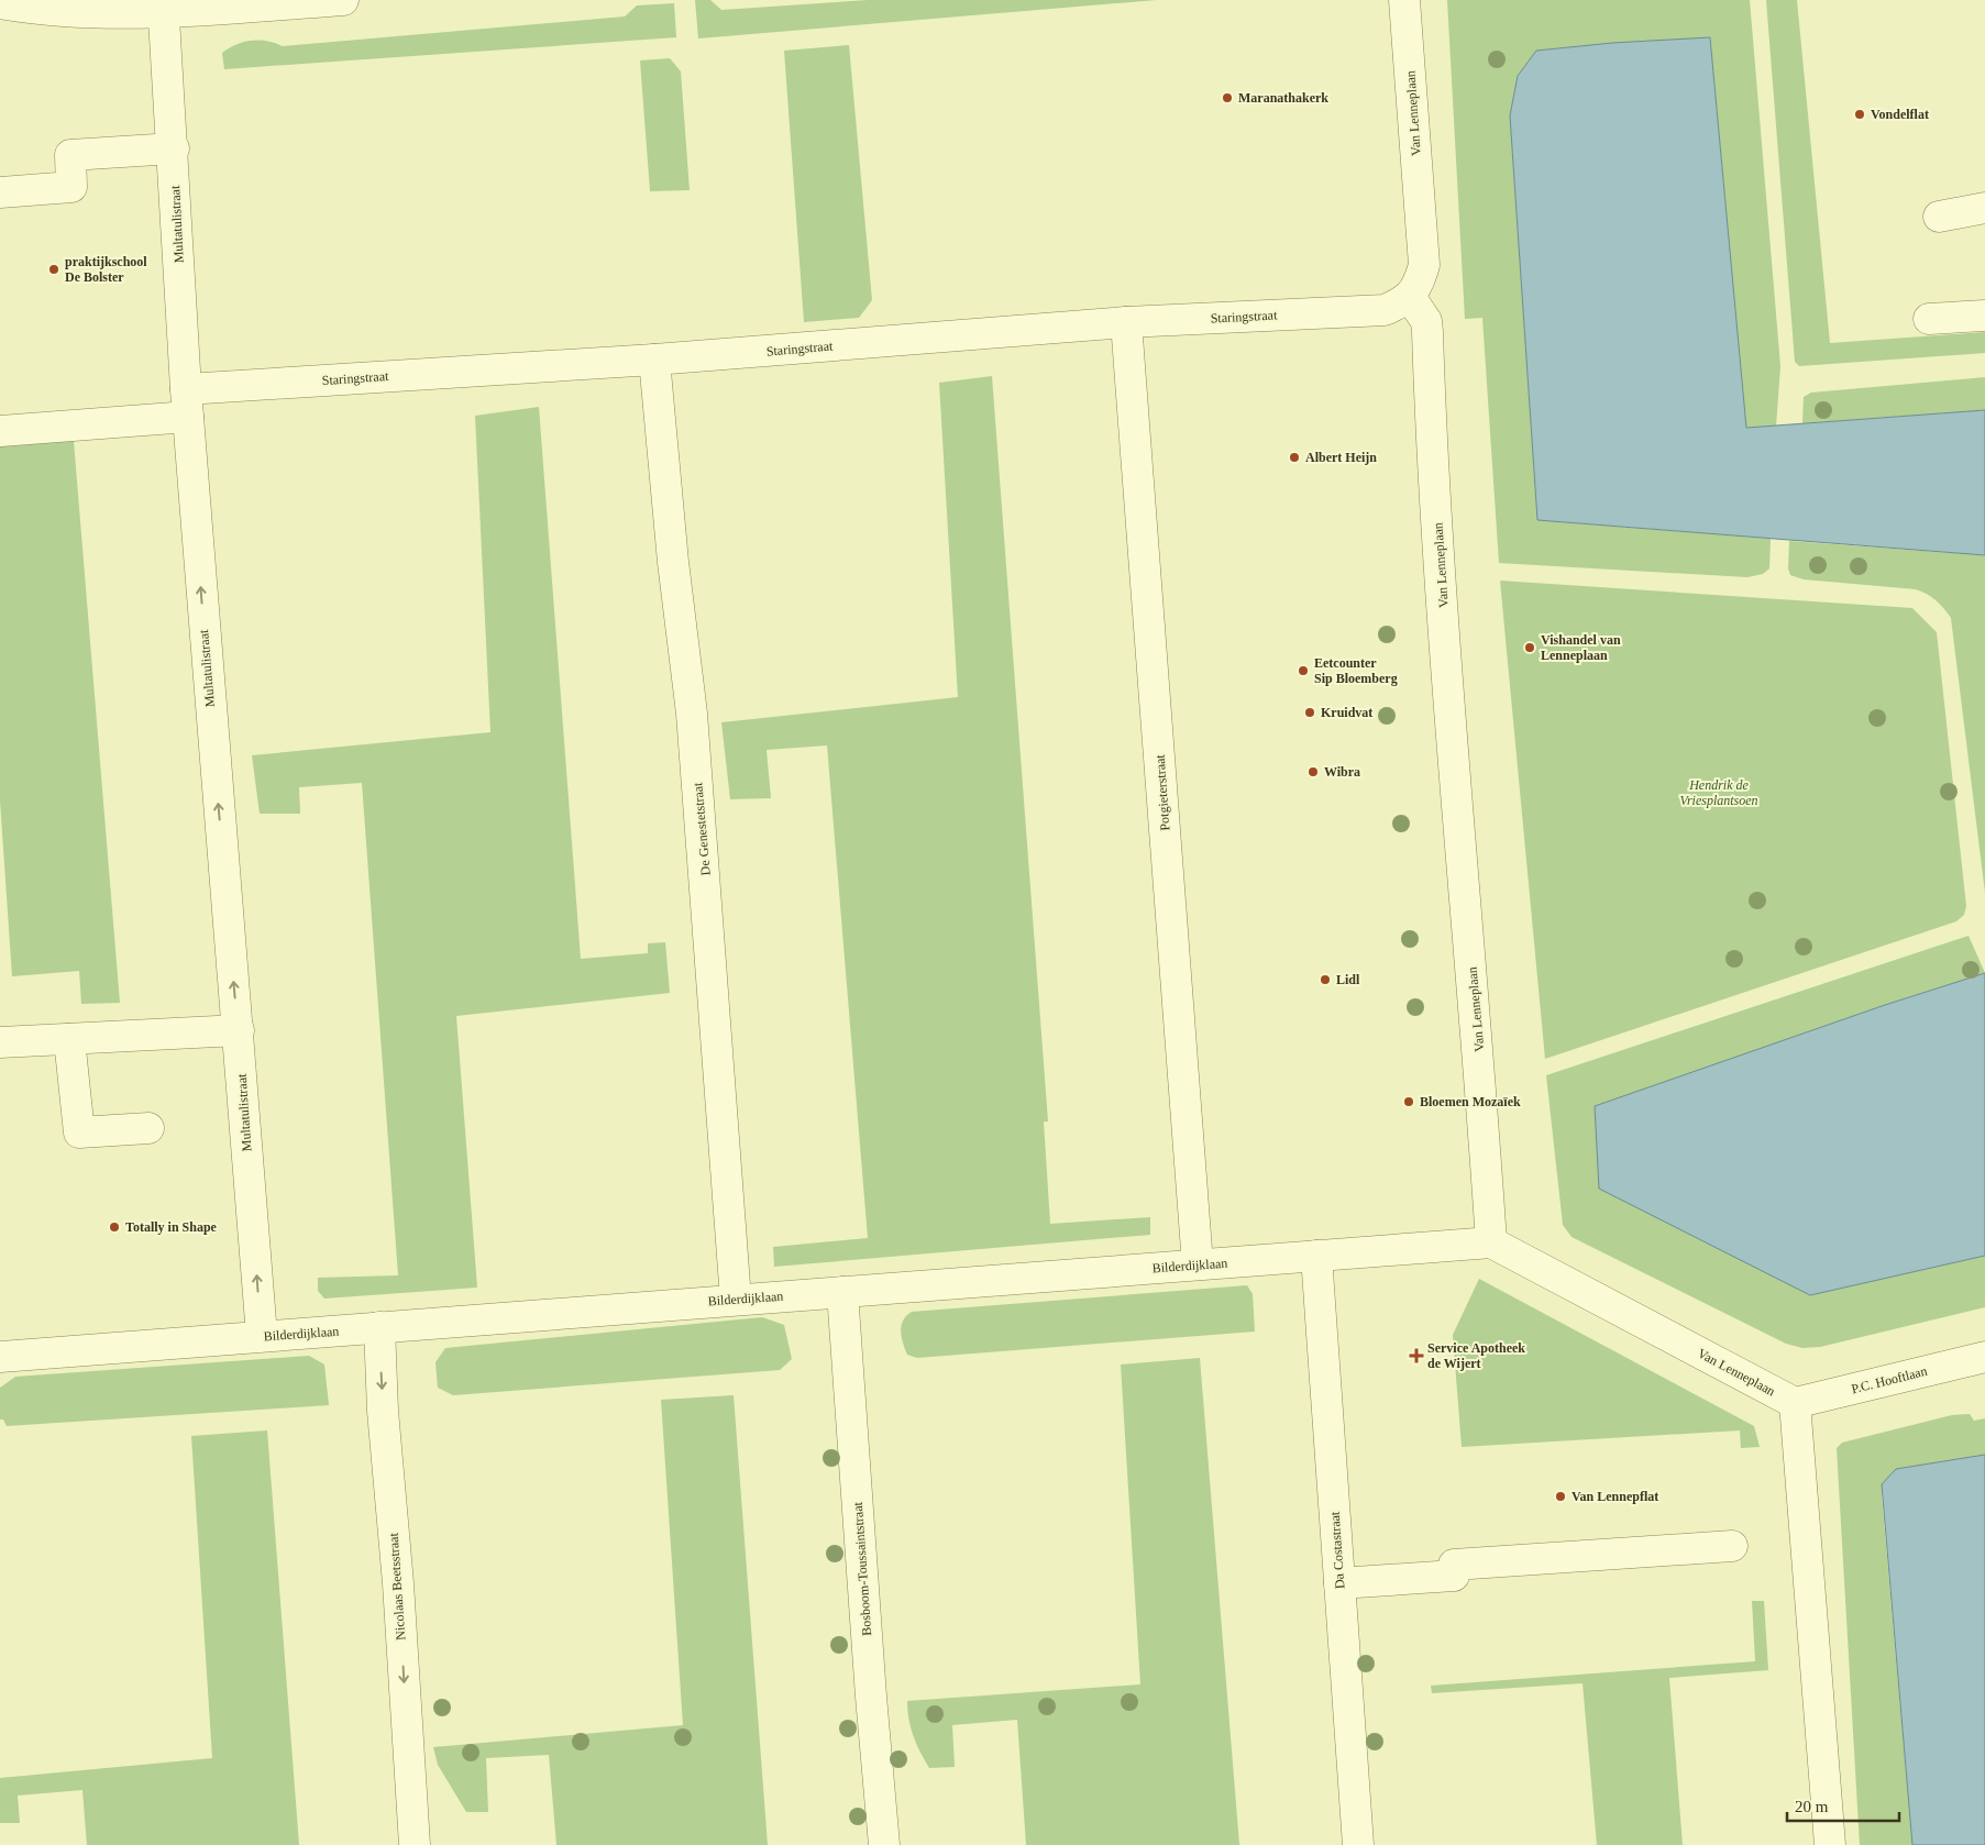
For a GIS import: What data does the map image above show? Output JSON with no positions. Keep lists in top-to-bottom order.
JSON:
{
  "streets": {
    "street": [
      "Van Lenneplaan",
      "Multatulistraat",
      "Staringstraat",
      "Potgieterstraat",
      "De Genestetstraat",
      "Bilderdijklaan",
      "P.C. Hooftlaan",
      "Da Costastraat",
      "Bosboom-Toussaintstraat",
      "Nicolaas Beetsstraat"
    ]
  },
  "crossings": [
    ["Van Lenneplaan", "Staringstraat"],
    ["Van Lenneplaan", "Bilderdijklaan"],
    ["Van Lenneplaan", "P.C. Hooftlaan"],
    ["Multatulistraat", "Staringstraat"],
    ["Multatulistraat", "Bilderdijklaan"],
    ["Staringstraat", "Potgieterstraat"],
    ["Staringstraat", "De Genestetstraat"],
    ["Potgieterstraat", "Bilderdijklaan"],
    ["De Genestetstraat", "Bilderdijklaan"],
    ["Bilderdijklaan", "Da Costastraat"],
    ["Bilderdijklaan", "Bosboom-Toussaintstraat"],
    ["Bilderdijklaan", "Nicolaas Beetsstraat"]
  ],
  "one_way": ["Multatulistraat", "Nicolaas Beetsstraat"],
  "parks": ["Hendrik de Vriesplantsoen"],
  "places": {
    "other": [
      "Maranathakerk",
      "Vondelflat",
      "praktijkschool De Bolster",
      "Albert Heijn",
      "Vishandel van Lenneplaan",
      "Eetcounter Sip Bloemberg",
      "Kruidvat",
      "Wibra",
      "Lidl",
      "Bloemen Mozaïek",
      "Totally in Shape",
      "Van Lennepflat"
    ],
    "health": ["Service Apotheek de Wijert"]
  },
  "scale_bar": "20 m"
}
